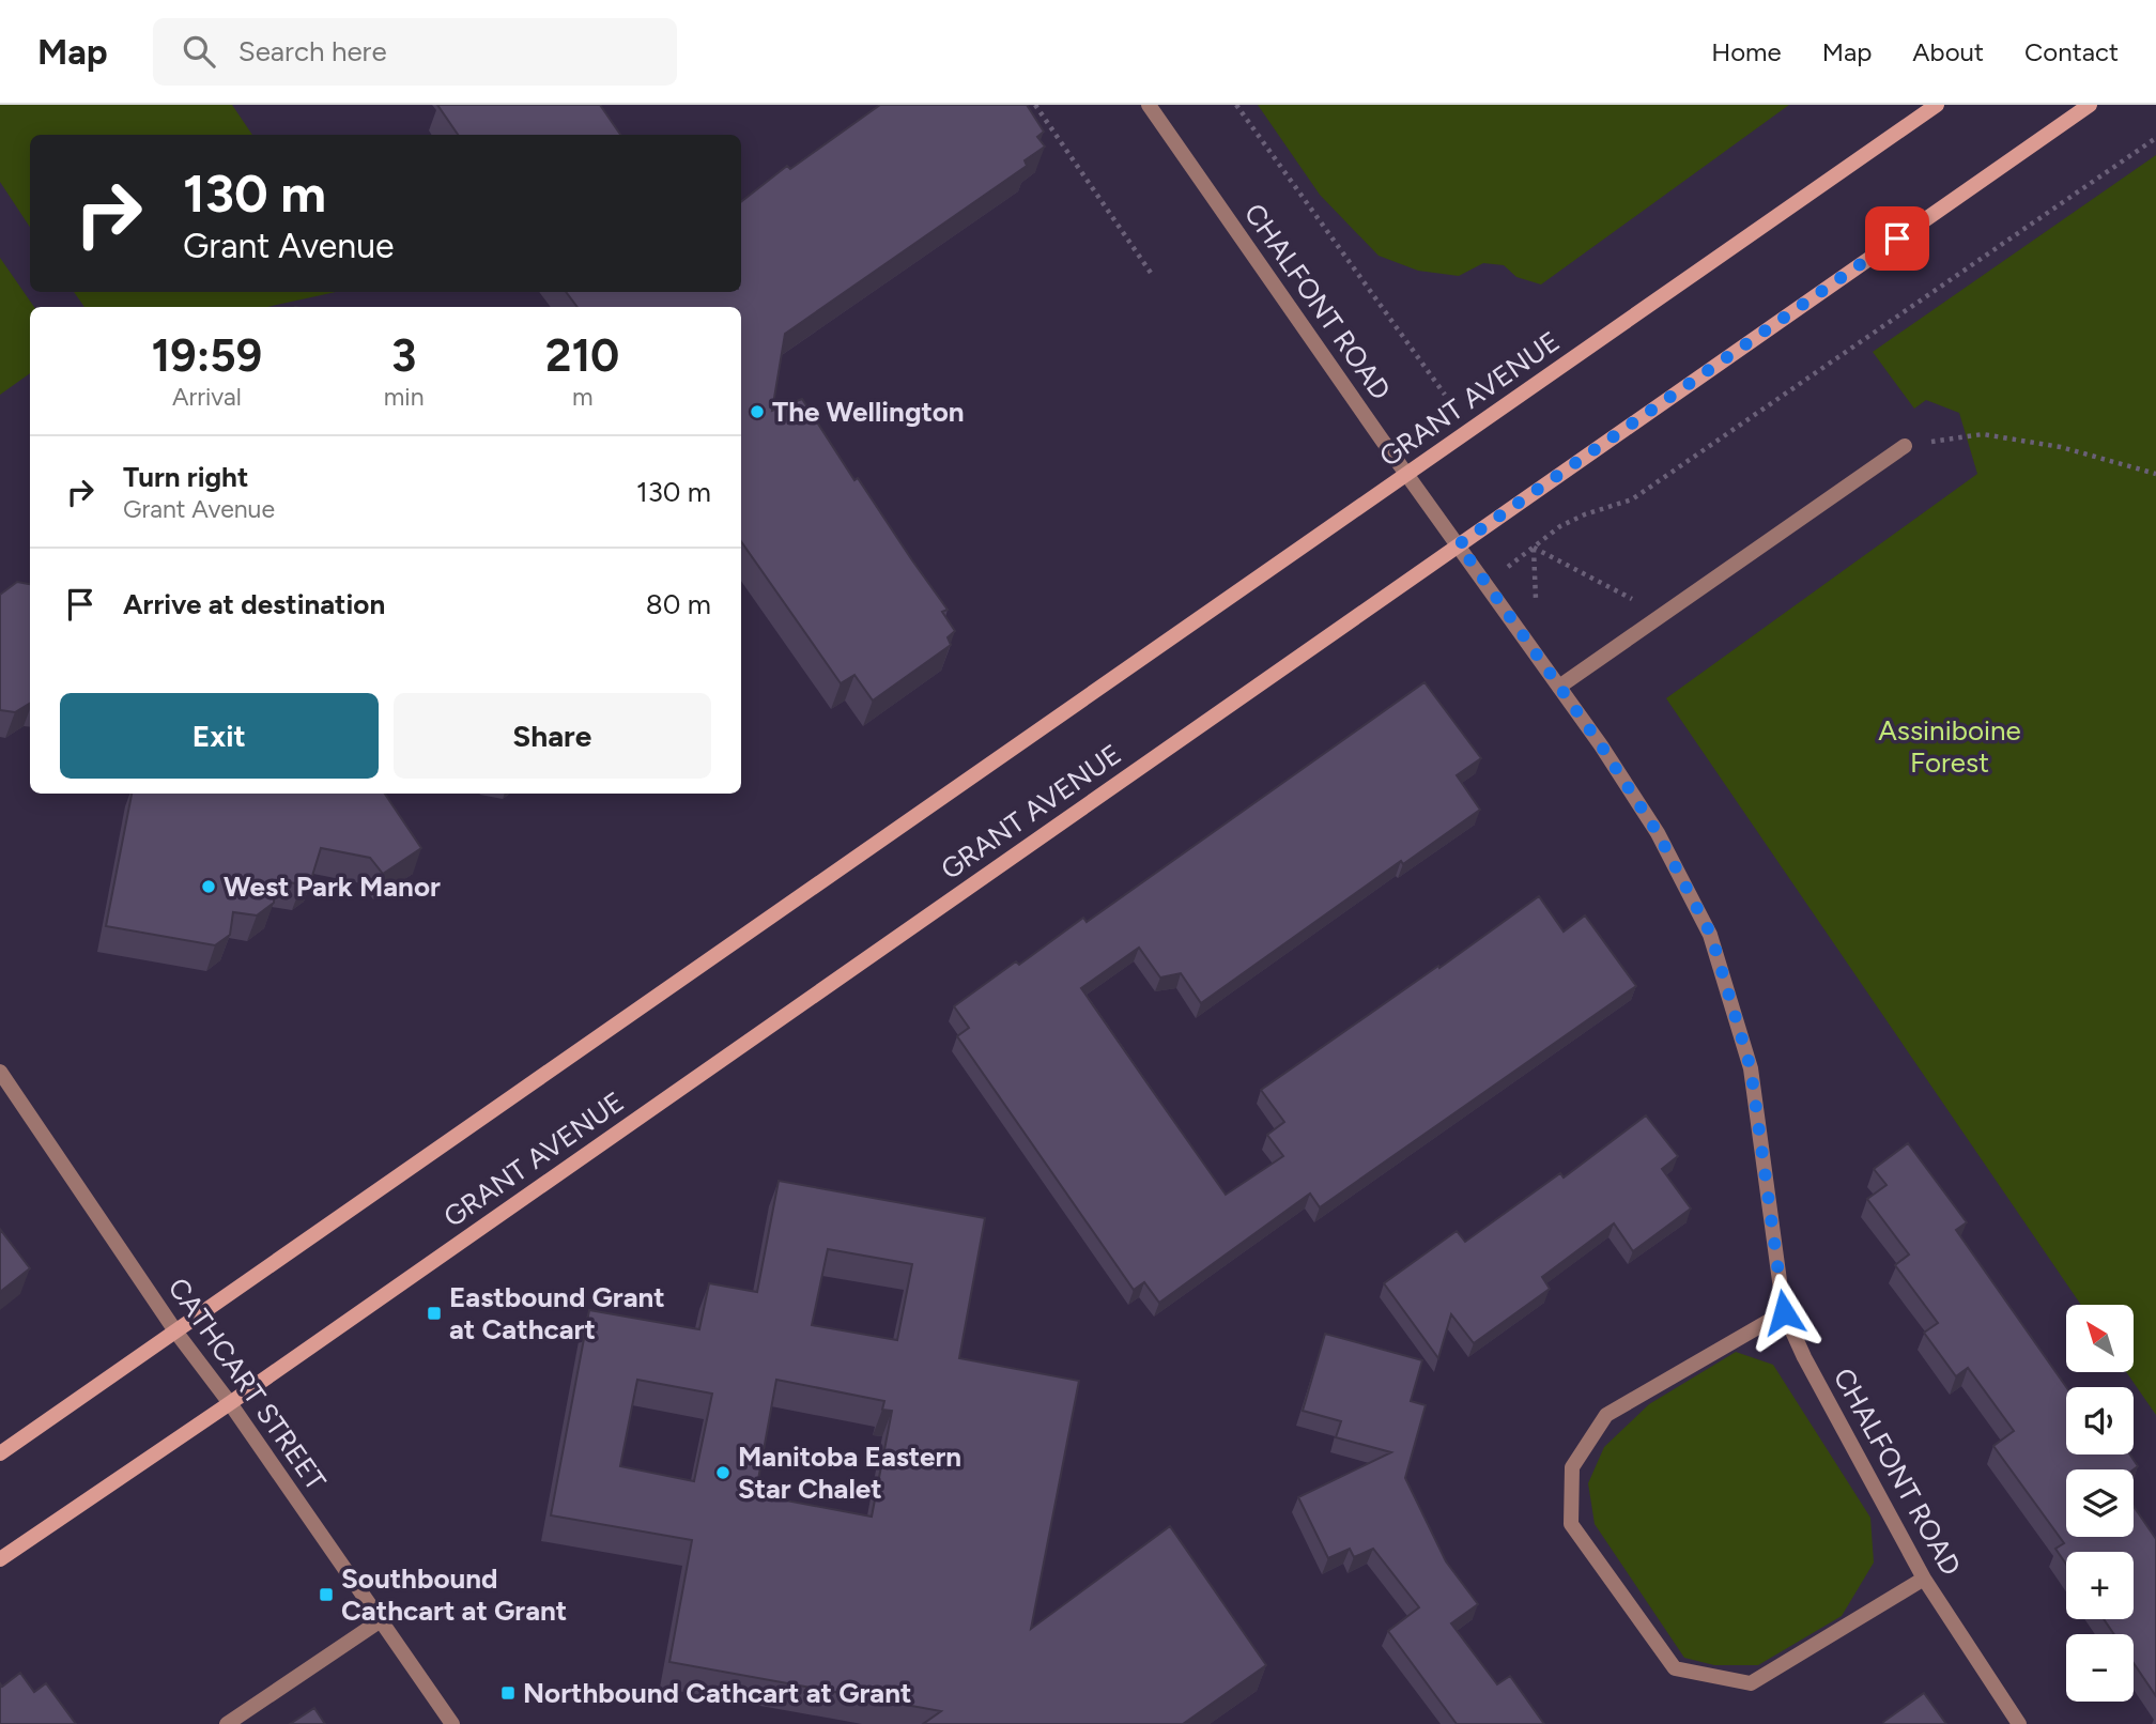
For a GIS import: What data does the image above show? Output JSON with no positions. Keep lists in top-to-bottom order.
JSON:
{
  "streets": {
    "main road": ["GRANT AVENUE"],
    "street": ["CHALFONT ROAD", "CATHCART STREET"]
  },
  "crossings": [
    ["CHALFONT ROAD", "GRANT AVENUE"],
    ["GRANT AVENUE", "CATHCART STREET"]
  ],
  "parks": ["Assiniboine Forest"],
  "places": {
    "other": ["The Wellington", "West Park Manor", "Manitoba Eastern Star Chalet"],
    "transit": ["Eastbound Grant at Cathcart", "Southbound Cathcart at Grant", "Northbound Cathcart at Grant"]
  },
  "north": "top left",
  "page": {
    "header": "Map",
    "search": "Search here",
    "nav": [
      "Home",
      "Map",
      "About",
      "Contact"
    ],
    "turn": ["130 m", "Grant Avenue"],
    "eta": [
      "19:59",
      "Arrival",
      "3",
      "min",
      "210",
      "m"
    ],
    "list": [
      {
        "name": "Turn right",
        "note": "Grant Avenue",
        "value": "130 m"
      },
      {
        "name": "Arrive at destination",
        "value": "80 m"
      }
    ],
    "buttons": ["Exit", "Share"],
    "map_buttons": ["+", "−"]
  }
}
